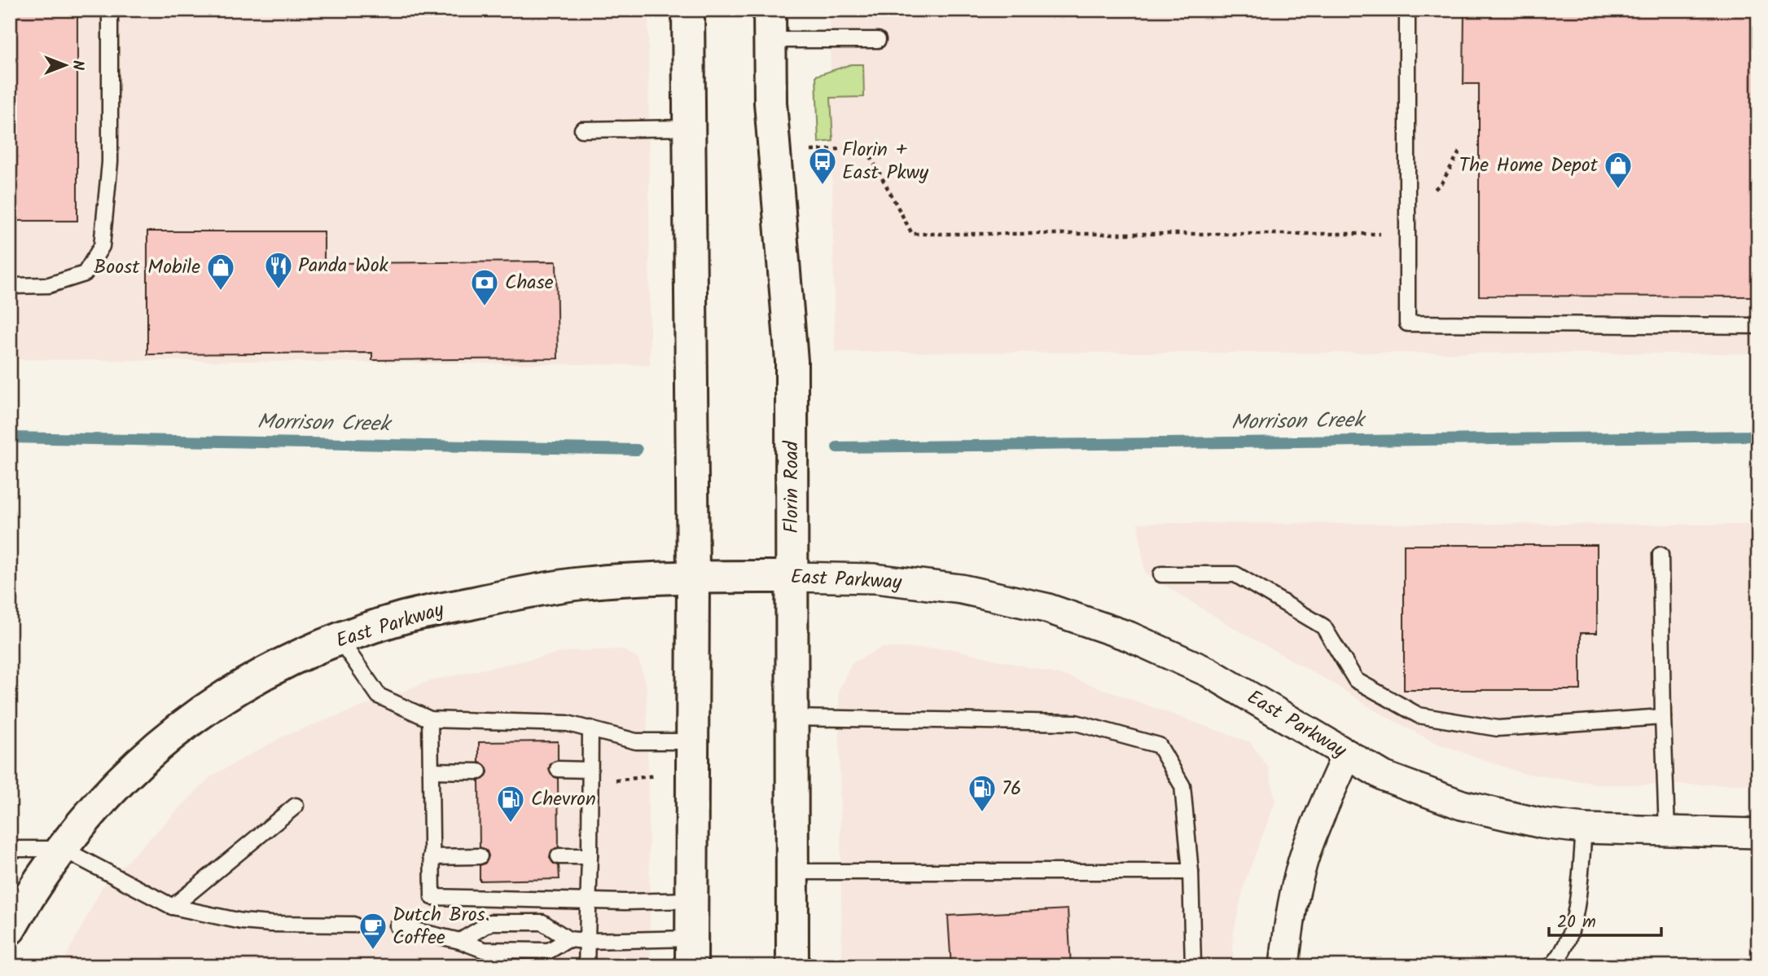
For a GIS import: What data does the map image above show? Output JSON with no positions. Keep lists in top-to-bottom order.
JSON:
{
  "streets": {
    "main road": ["Florin Road", "East Parkway"]
  },
  "crossings": [
    ["Florin Road", "East Parkway"]
  ],
  "water": ["Morrison Creek"],
  "places": {
    "bus stop": ["Florin + East Pkwy"],
    "shop": ["The Home Depot", "Boost Mobile"],
    "restaurant": ["Panda Wok"],
    "bank": ["Chase"],
    "fuel station": ["76", "Chevron"],
    "cafe": ["Dutch Bros. Coffee"]
  },
  "scale_bar": "20 m",
  "north": "right"
}
